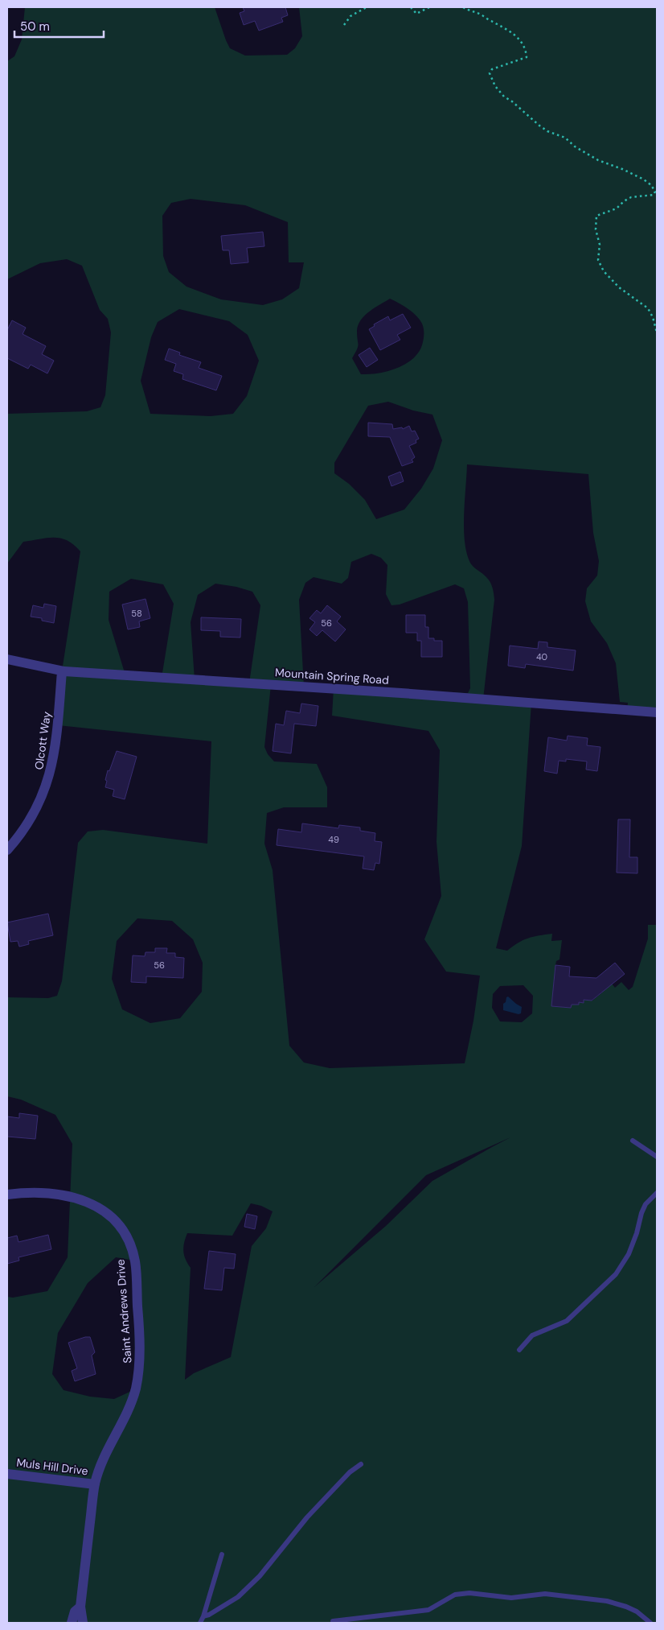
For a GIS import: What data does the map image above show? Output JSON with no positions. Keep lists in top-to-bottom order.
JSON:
{
  "streets": {
    "street": [
      "Mountain Spring Road",
      "Olcott Way",
      "Saint Andrews Drive",
      "Muls Hill Drive"
    ]
  },
  "crossings": [
    ["Mountain Spring Road", "Olcott Way"],
    ["Saint Andrews Drive", "Muls Hill Drive"]
  ],
  "house_numbers": [
    "58",
    "56",
    "40",
    "49",
    "56"
  ],
  "scale_bar": "50 m"
}
